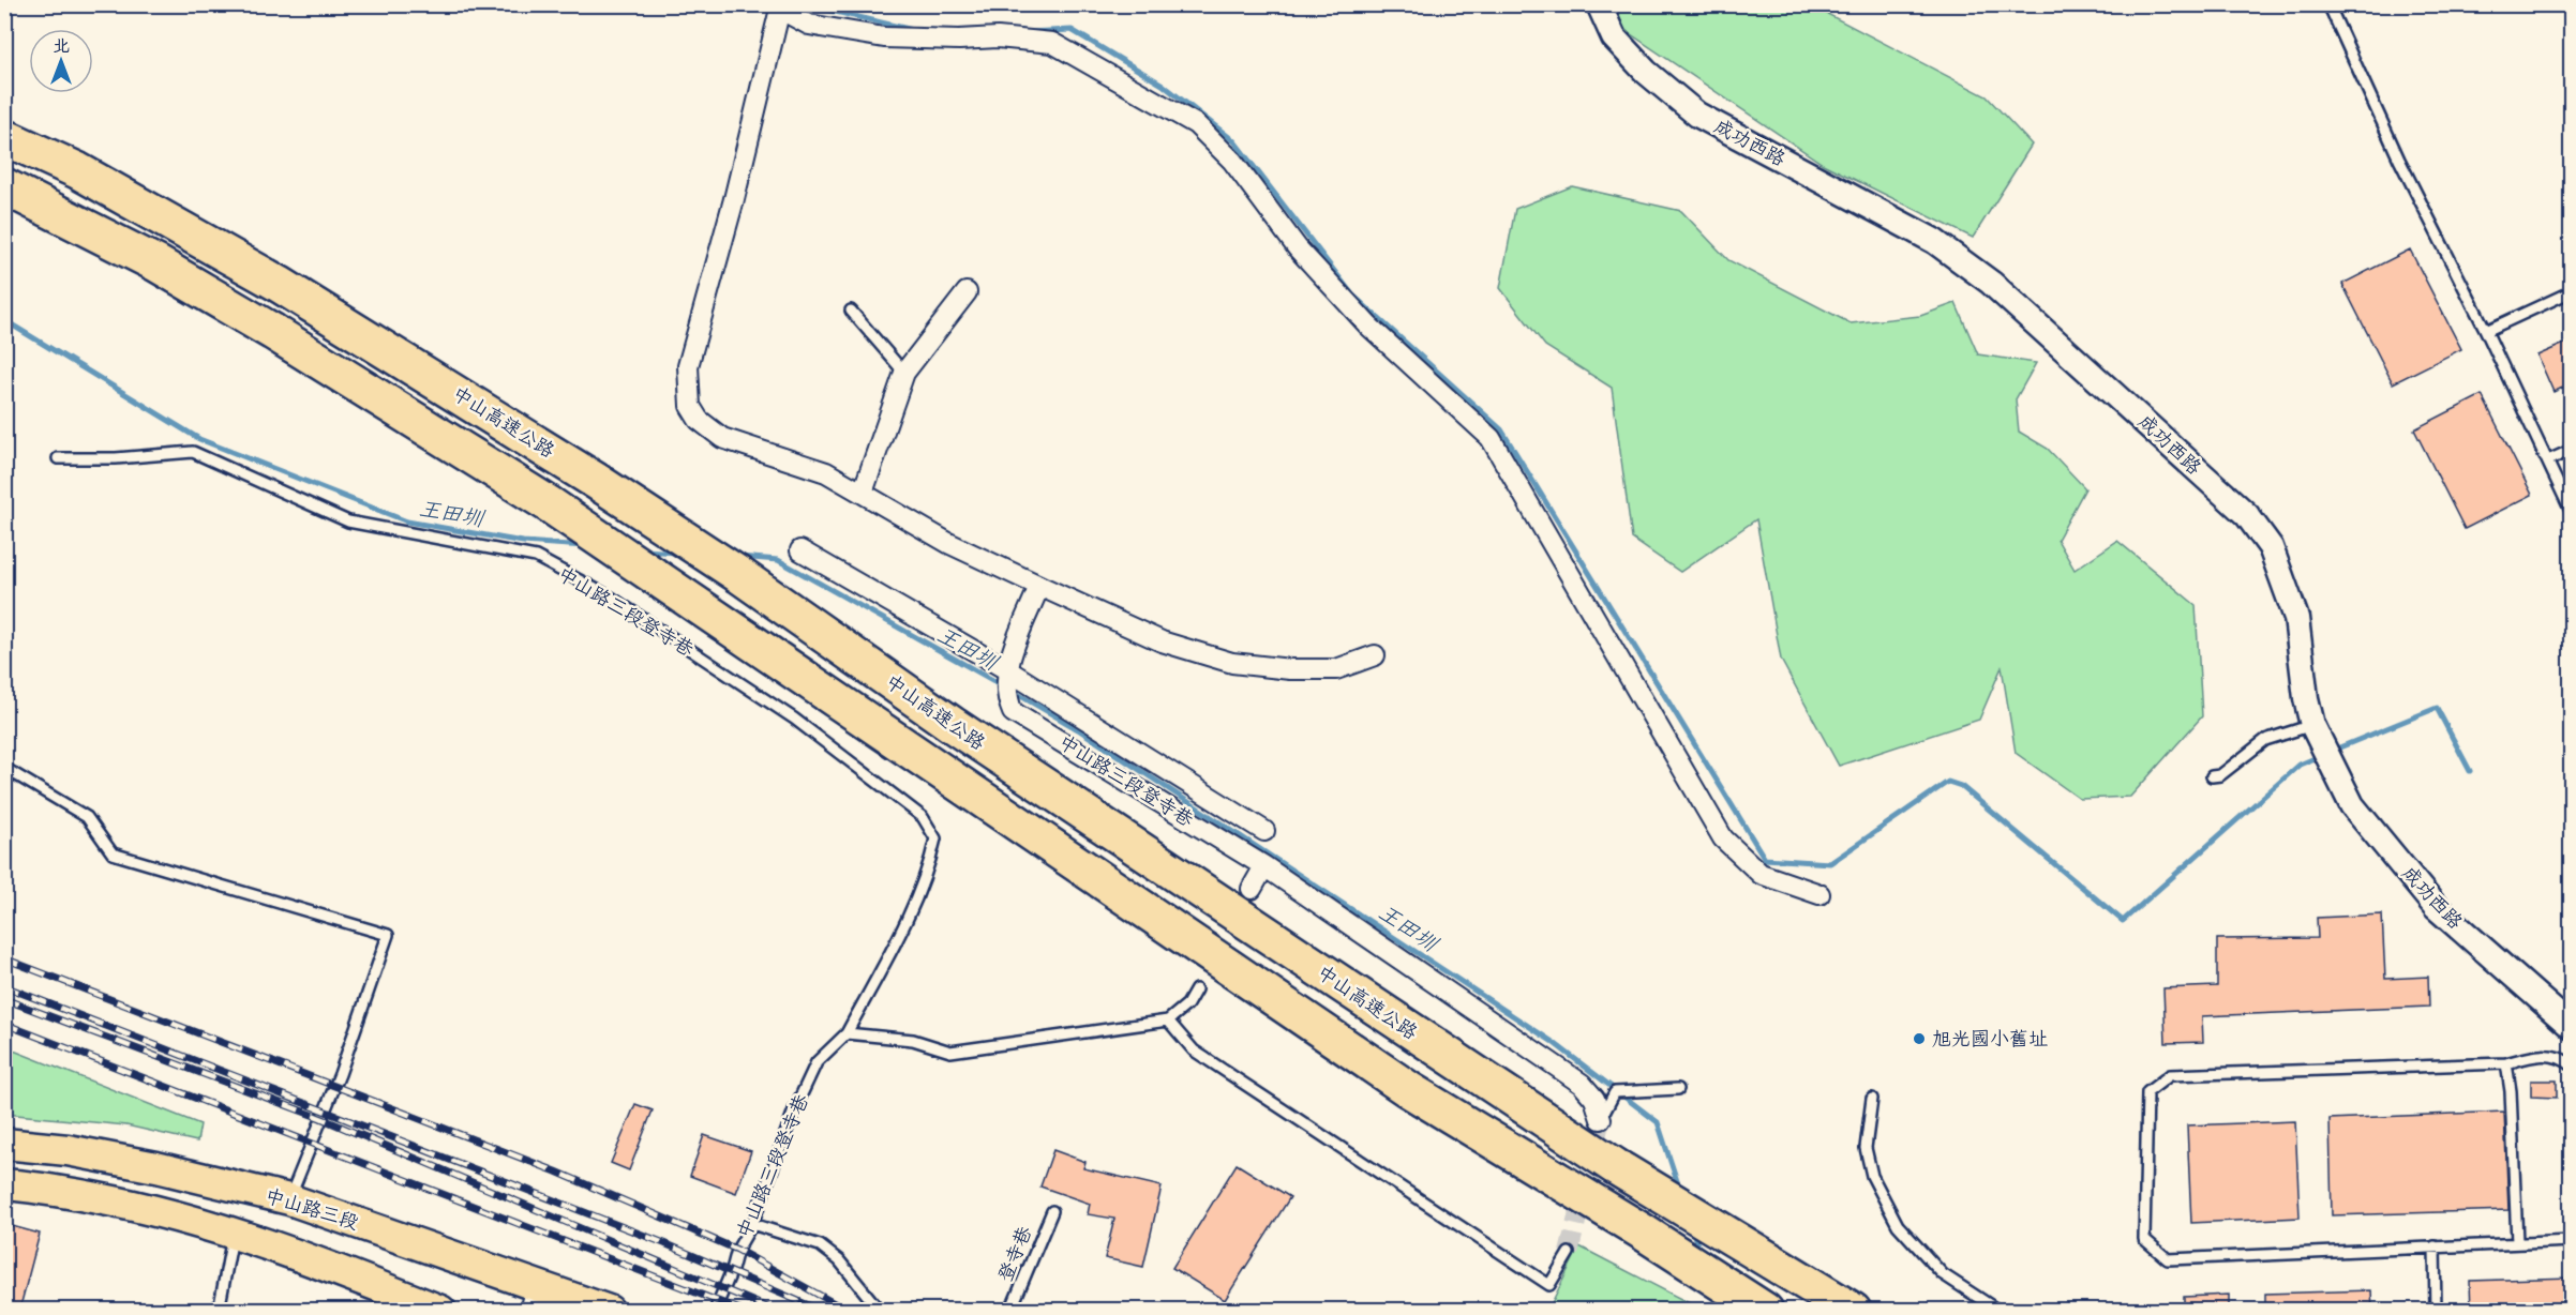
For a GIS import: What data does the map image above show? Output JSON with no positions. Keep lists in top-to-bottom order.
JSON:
{
  "streets": {
    "highway": ["中山高速公路"],
    "main road": ["中山路三段"],
    "street": ["成功西路", "中山路三段登寺巷"],
    "lane": ["登寺巷"]
  },
  "water": ["王田圳"],
  "places": ["旭光國小舊址"],
  "north": "top"
}
